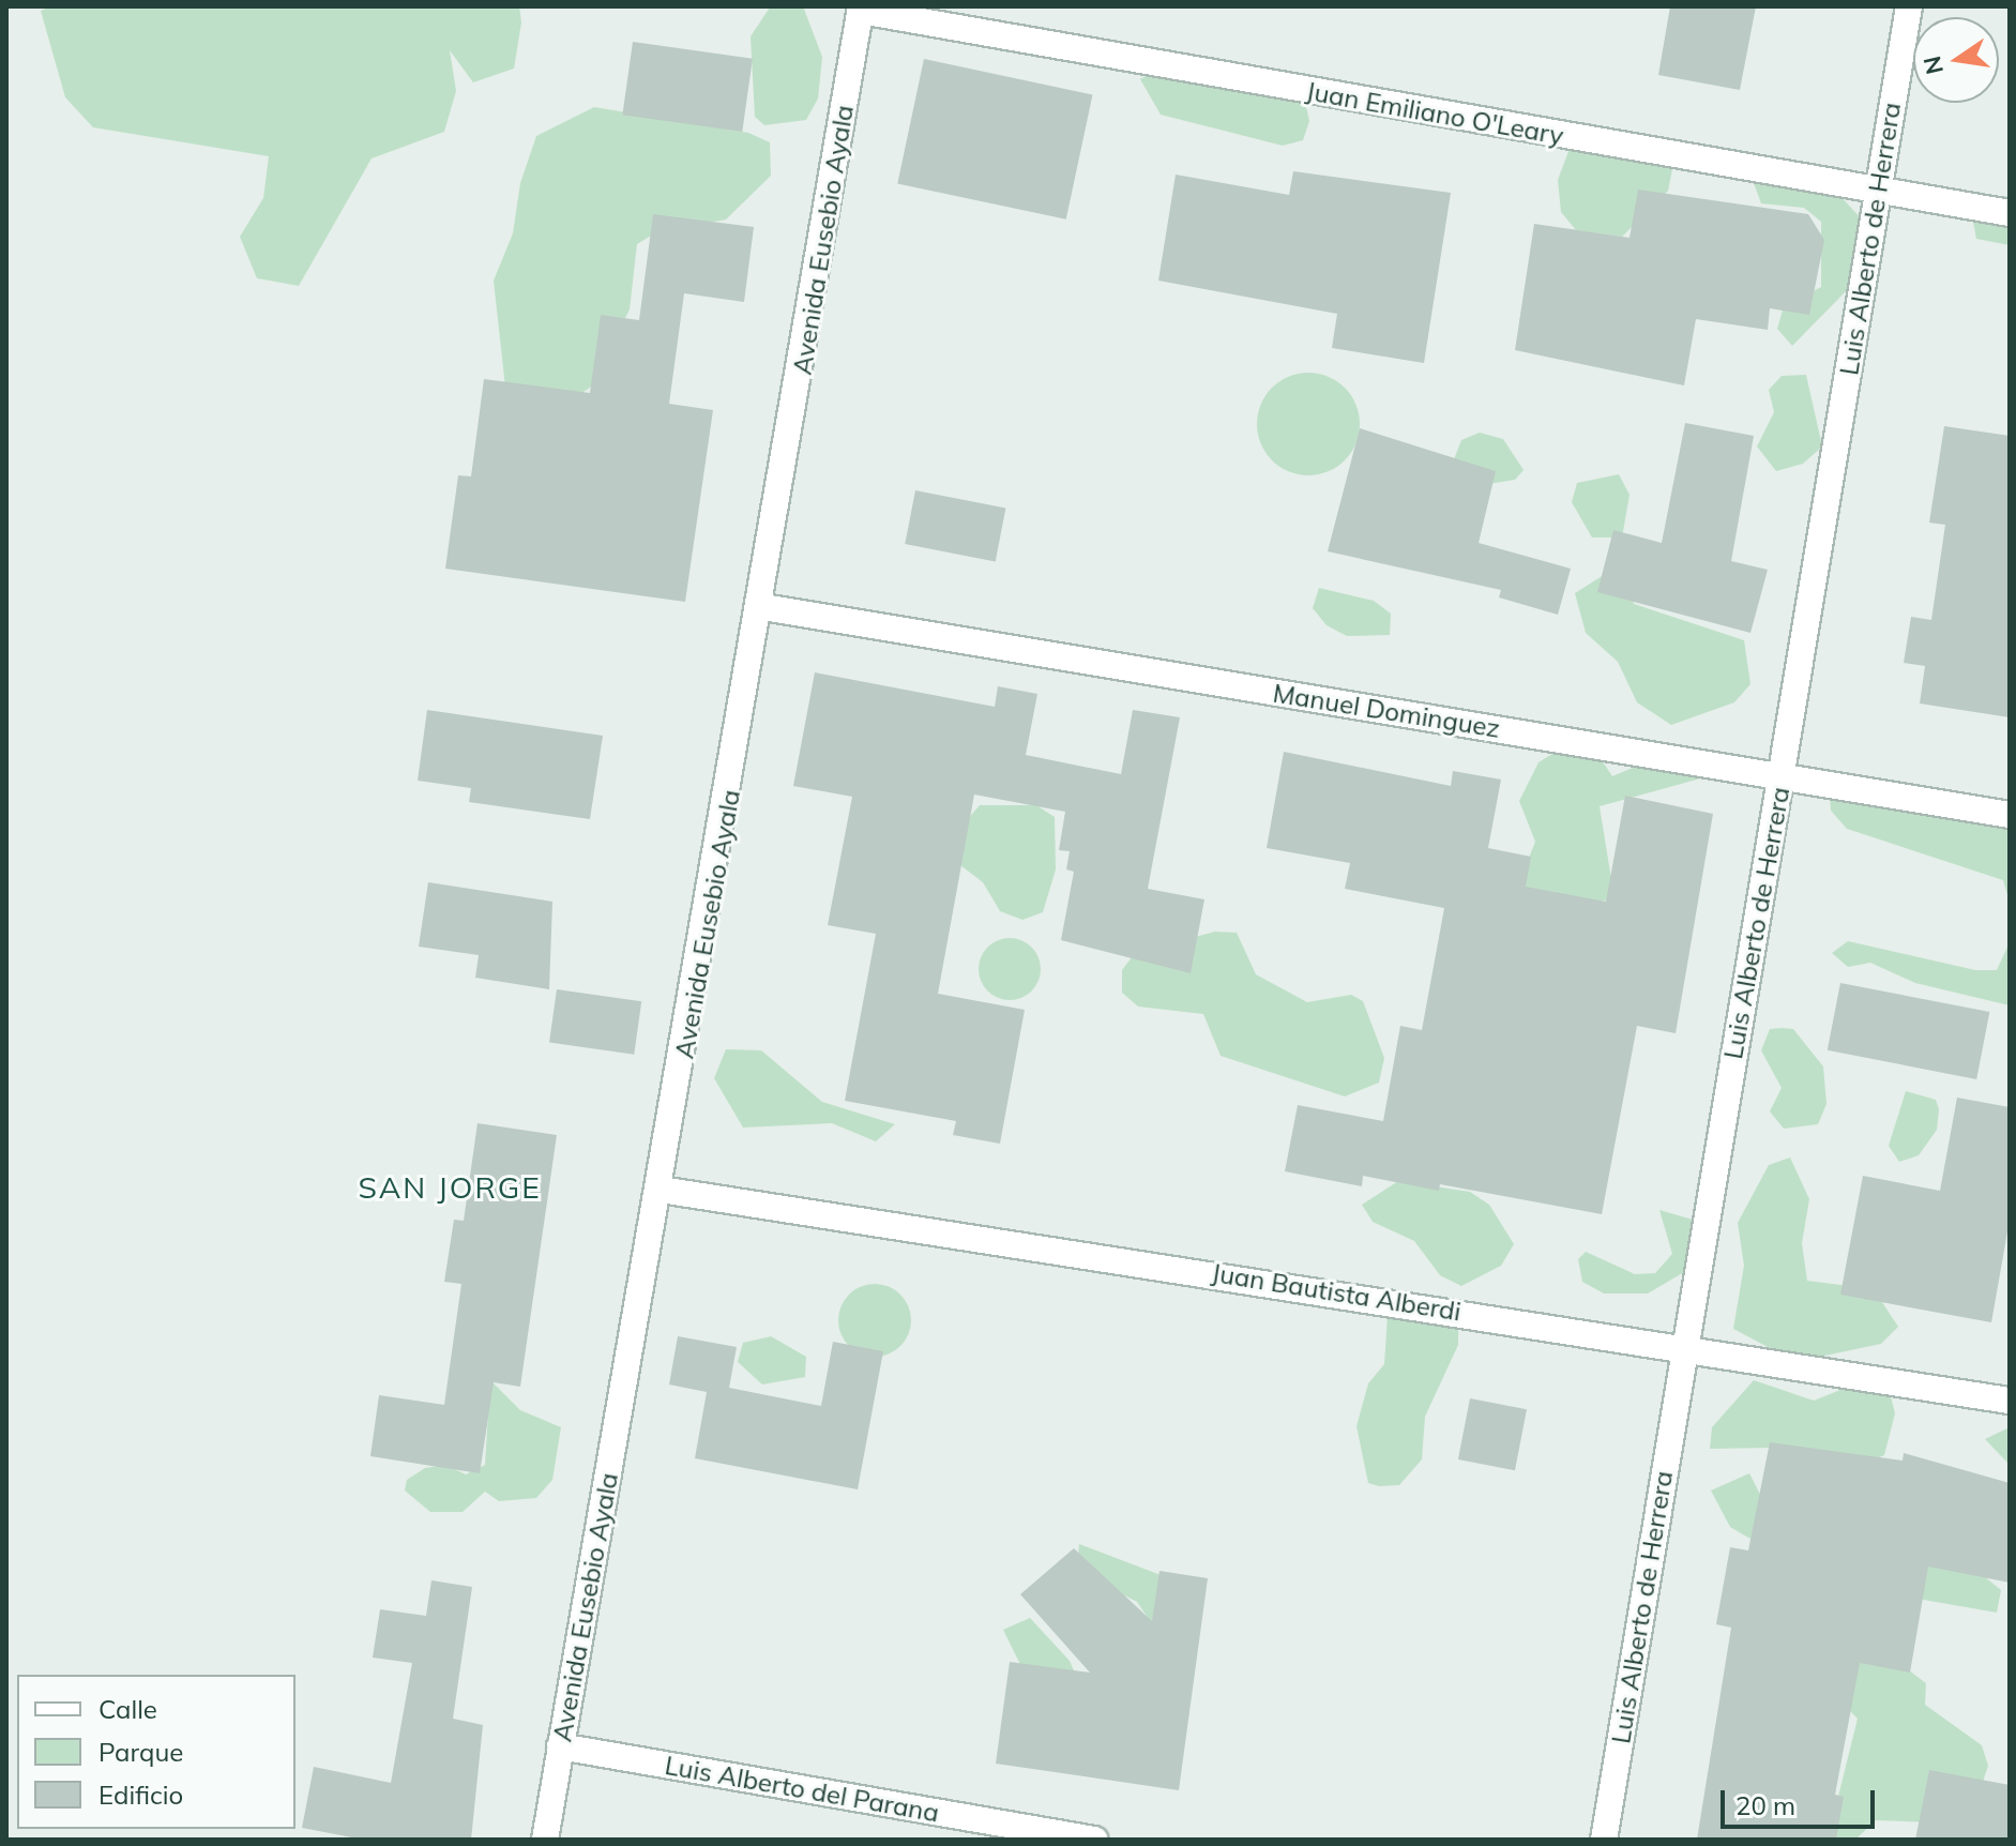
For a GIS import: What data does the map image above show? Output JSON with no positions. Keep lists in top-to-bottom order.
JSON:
{
  "streets": {
    "street": [
      "Juan Emiliano O'Leary",
      "Luis Alberto de Herrera",
      "Avenida Eusebio Ayala",
      "Manuel Dominguez",
      "Juan Bautista Alberdi",
      "Luis Alberto del Parana"
    ]
  },
  "crossings": [
    ["Juan Emiliano O'Leary", "Luis Alberto de Herrera"],
    ["Juan Emiliano O'Leary", "Avenida Eusebio Ayala"],
    ["Luis Alberto de Herrera", "Manuel Dominguez"],
    ["Luis Alberto de Herrera", "Juan Bautista Alberdi"],
    ["Avenida Eusebio Ayala", "Manuel Dominguez"],
    ["Avenida Eusebio Ayala", "Juan Bautista Alberdi"],
    ["Avenida Eusebio Ayala", "Luis Alberto del Parana"]
  ],
  "districts": ["SAN JORGE"],
  "legend": ["Calle", "Parque", "Edificio"],
  "scale_bar": "20 m",
  "north": "left"
}
